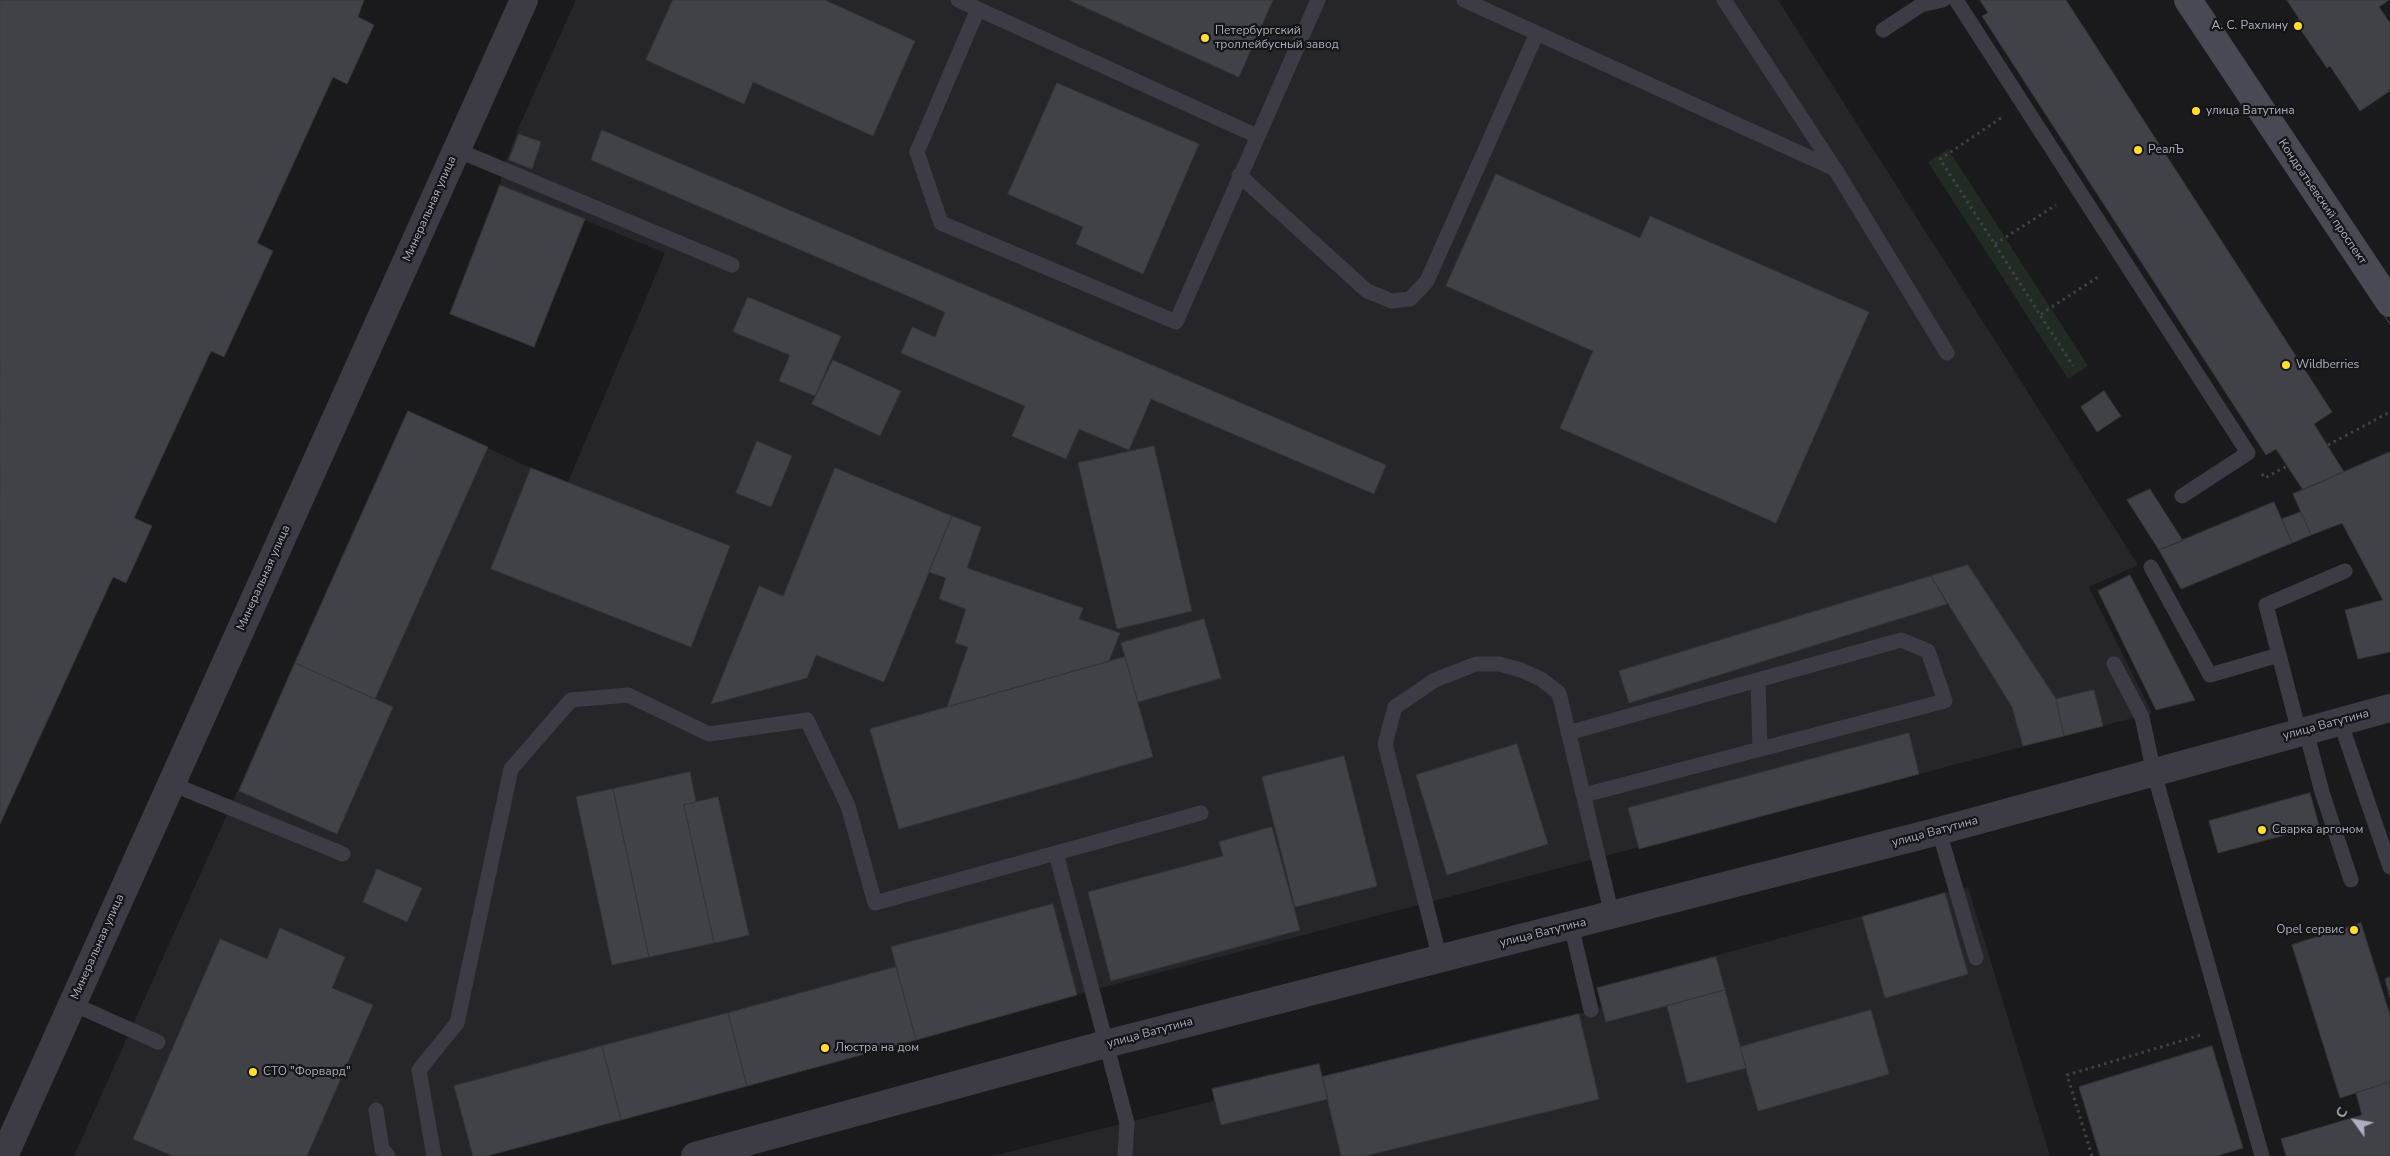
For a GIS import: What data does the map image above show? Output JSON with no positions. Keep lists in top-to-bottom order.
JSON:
{
  "streets": {
    "main road": ["Кондратьевский проспект"],
    "street": ["Минеральная улица", "улица Ватутина"]
  },
  "places": [
    "А. С. Рахлину",
    "Петербургский троллейбусный завод",
    "улица Ватутина",
    "РеалЪ",
    "Wildberries",
    "Сварка аргоном",
    "Opel сервис",
    "Люстра на дом",
    "СТО \"Форвард\""
  ],
  "north": "top left"
}
